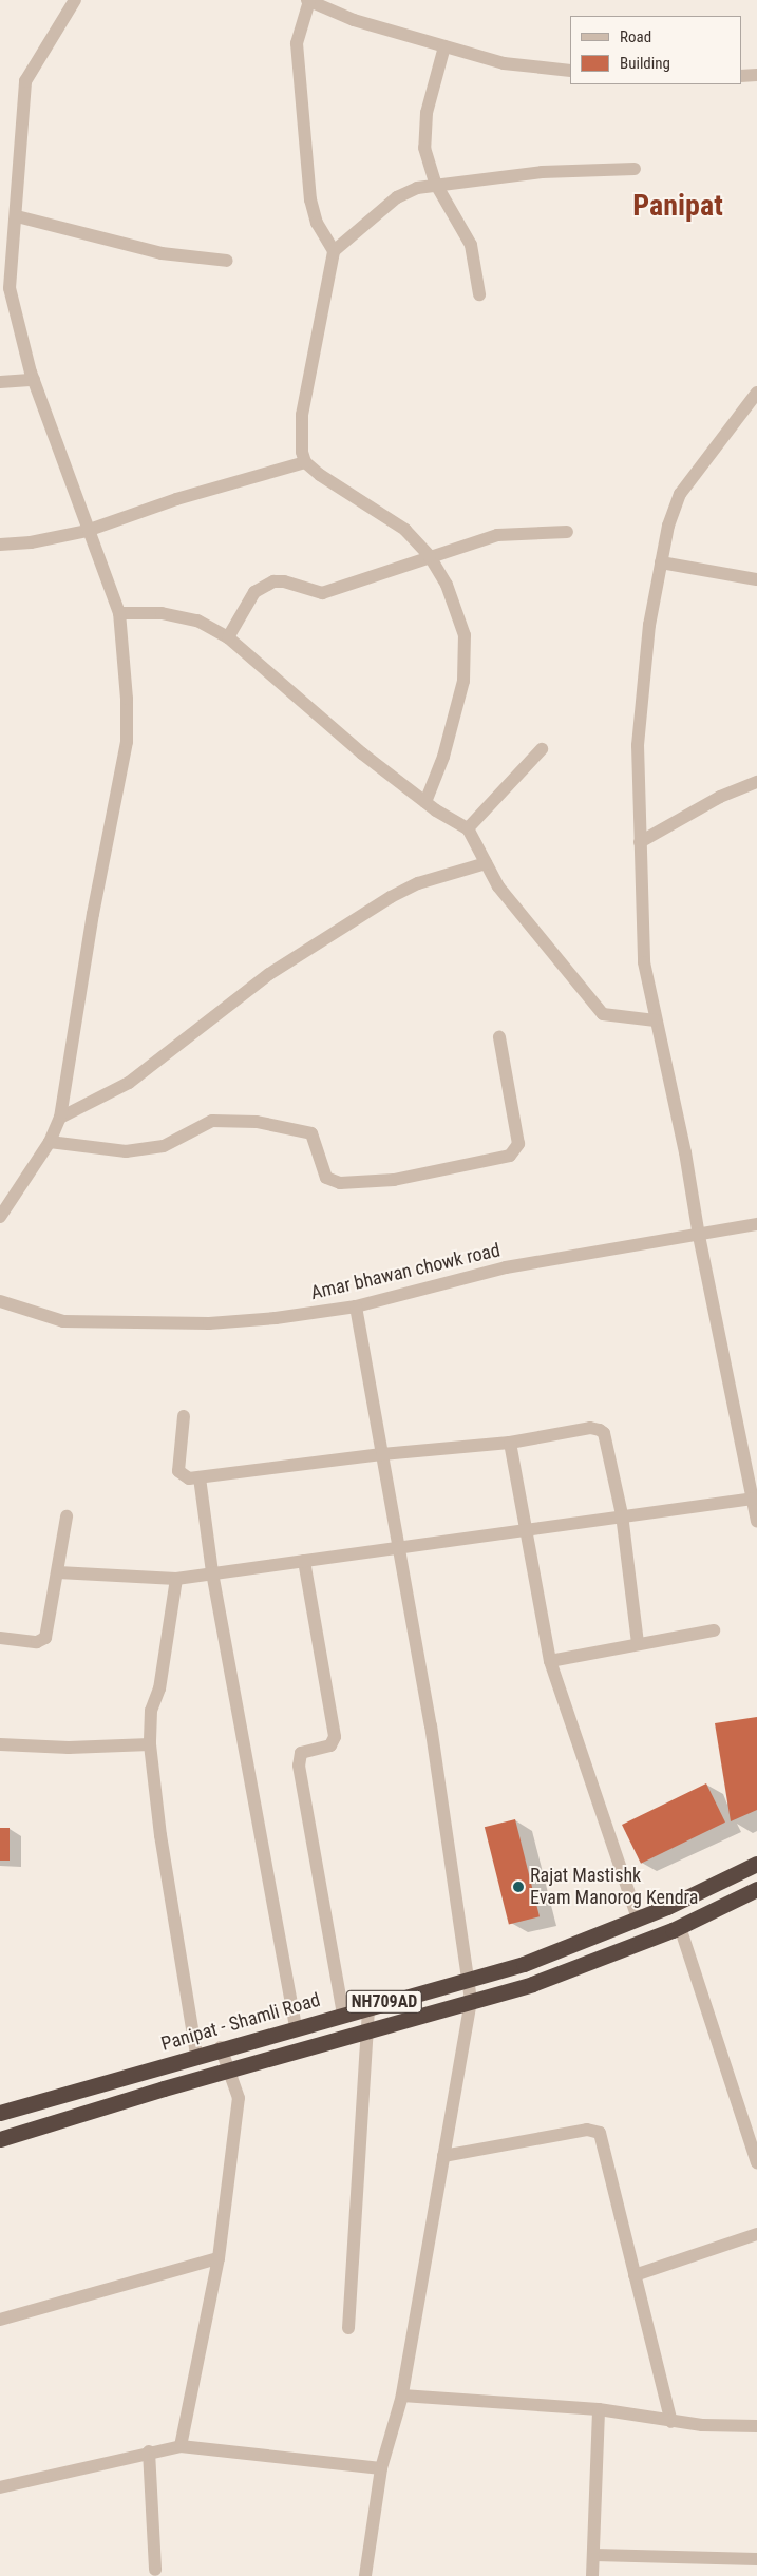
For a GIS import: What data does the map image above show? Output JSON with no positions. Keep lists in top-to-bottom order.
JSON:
{
  "streets": {
    "highway": ["NH709AD", "Panipat - Shamli Road"],
    "street": ["Amar bhawan chowk road"]
  },
  "districts": ["Panipat"],
  "places": ["Rajat Mastishk Evam Manorog Kendra"],
  "legend": ["Road", "Building"]
}
